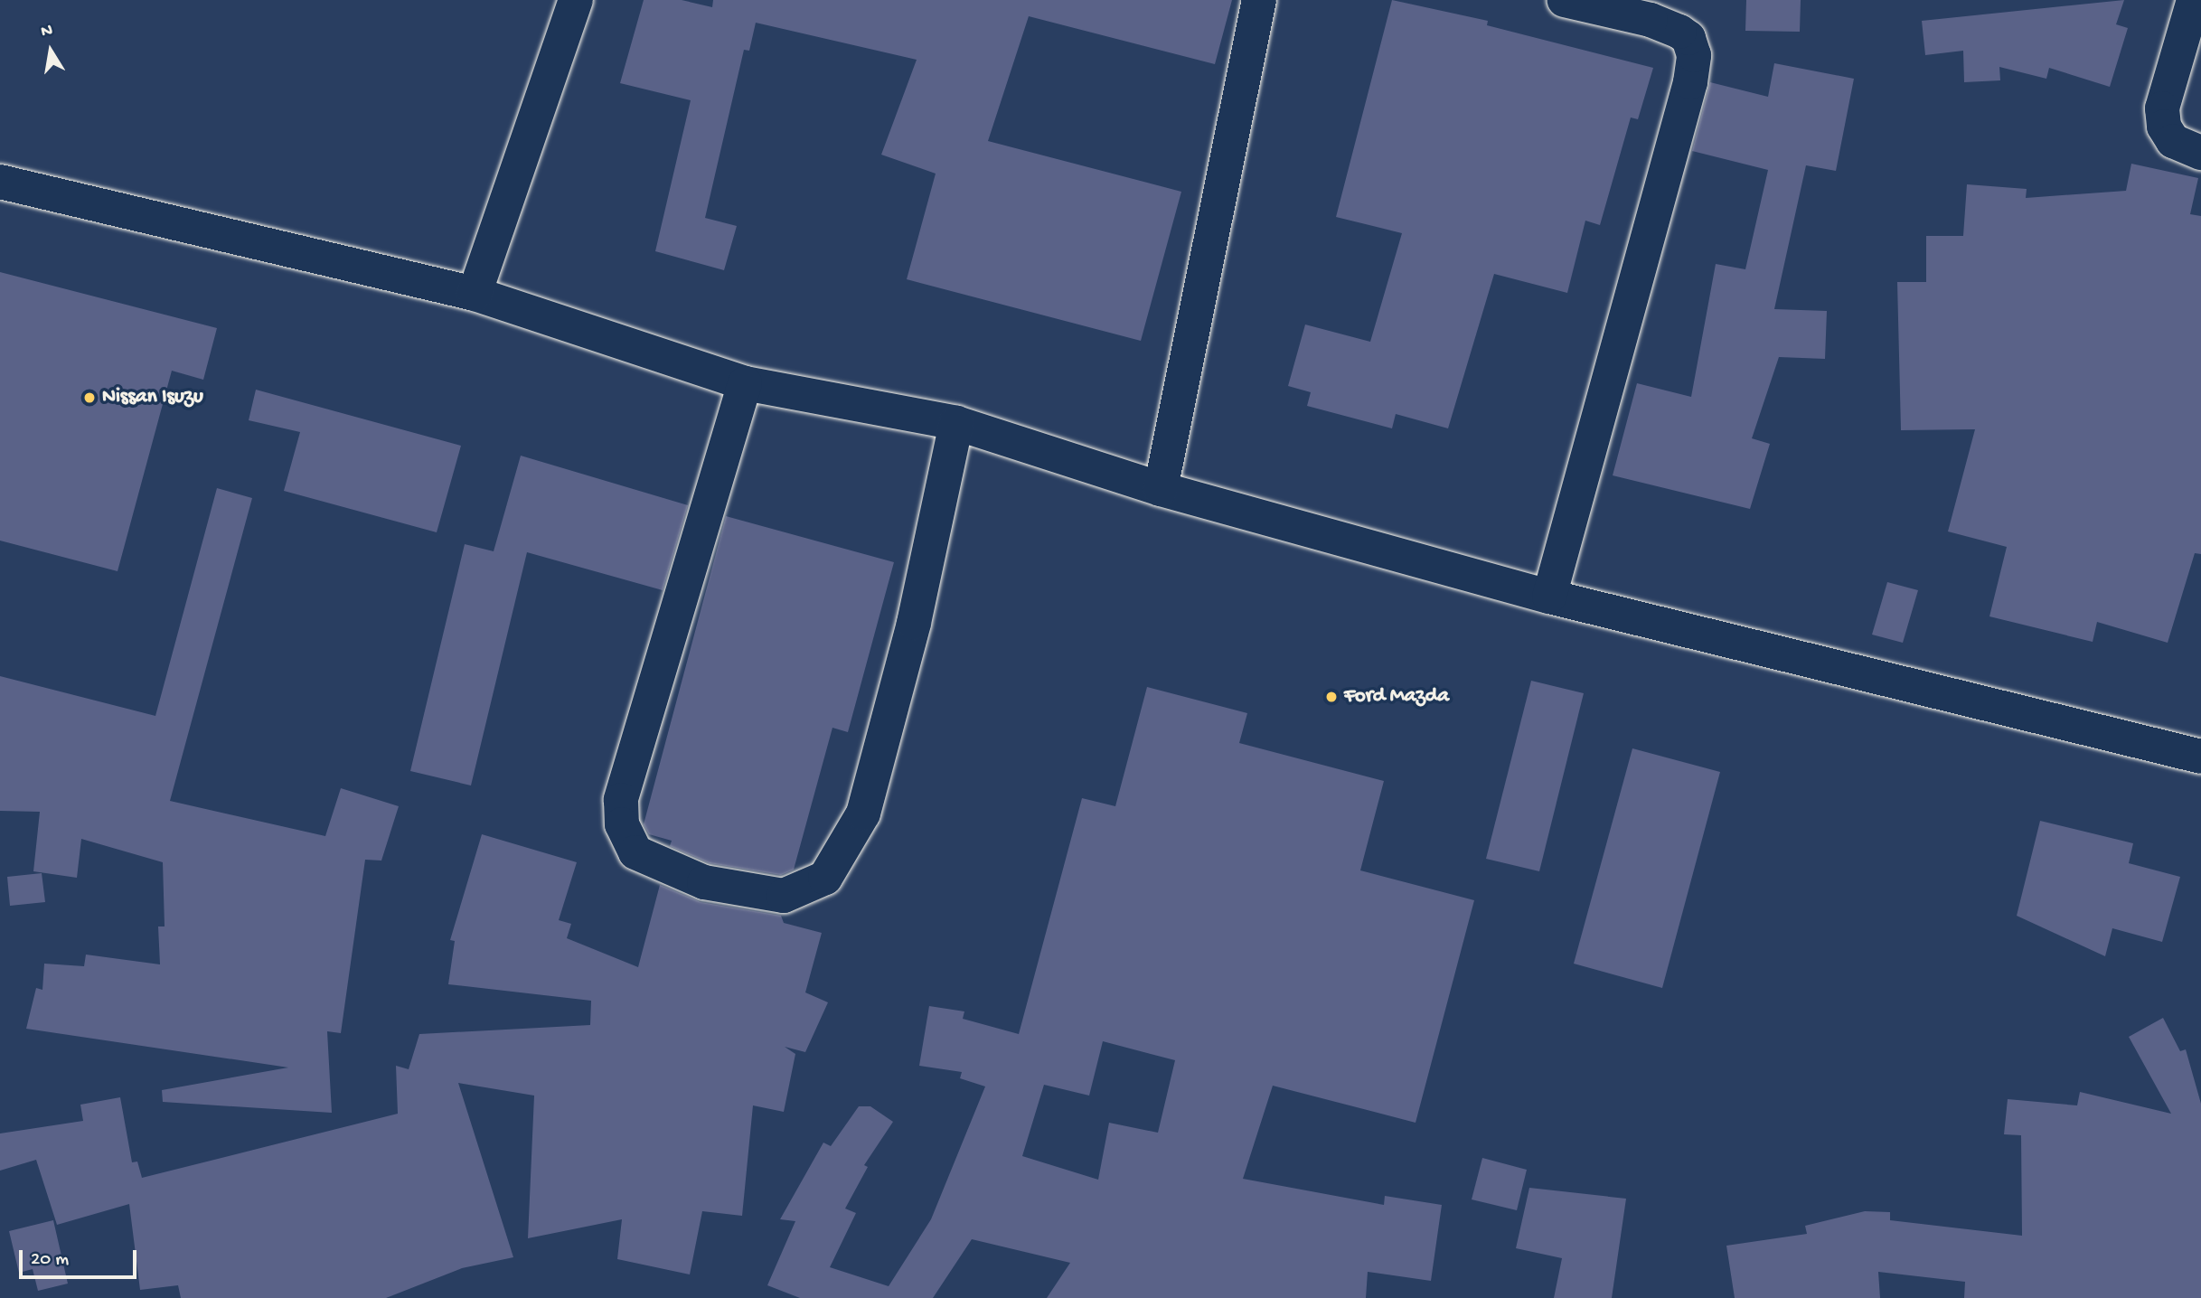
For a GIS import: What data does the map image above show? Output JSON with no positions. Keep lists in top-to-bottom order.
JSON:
{
  "places": ["Nissan Isuzu", "Ford Mazda"],
  "scale_bar": "20 m",
  "north": "top"
}
